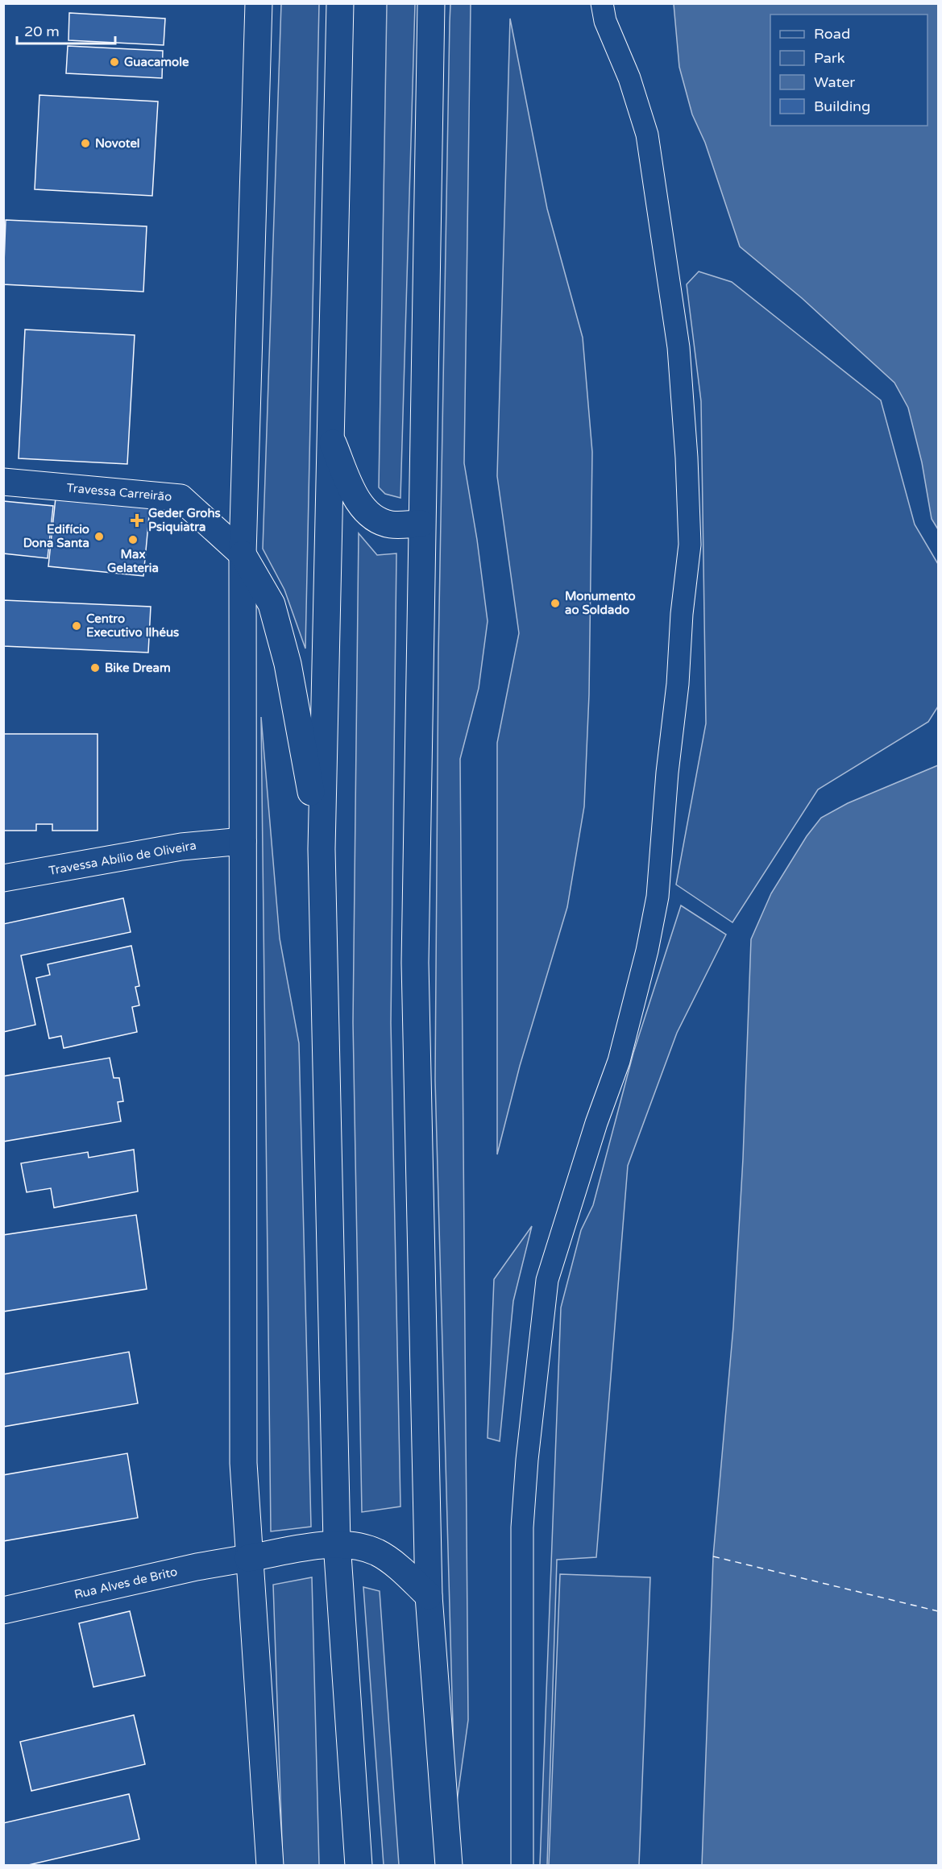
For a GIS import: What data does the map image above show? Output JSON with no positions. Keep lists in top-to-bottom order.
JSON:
{
  "streets": {
    "main road": ["Travessa Carreirão", "Travessa Abílio de Oliveira", "Rua Alves de Brito"]
  },
  "places": {
    "other": [
      "Guacamole",
      "Novotel",
      "Edifício Dona Santa",
      "Max Gelateria",
      "Monumento ao Soldado",
      "Centro Executivo Ilhéus",
      "Bike Dream"
    ],
    "health": ["Geder Grohs Psiquiatra"]
  },
  "legend": [
    "Road",
    "Park",
    "Water",
    "Building"
  ],
  "scale_bar": "20 m"
}
